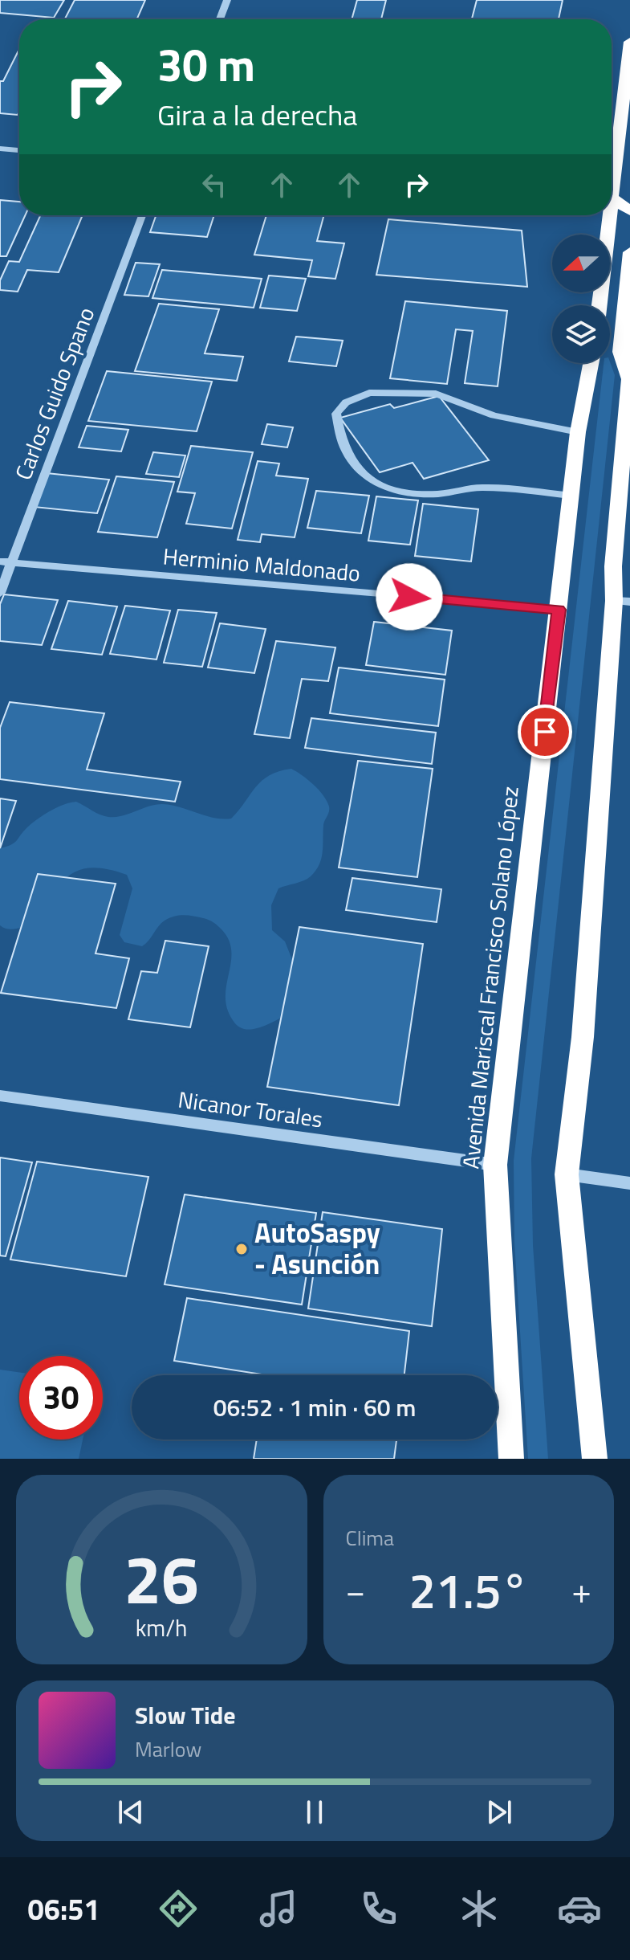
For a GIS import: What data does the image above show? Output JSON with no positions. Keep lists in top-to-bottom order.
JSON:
{
  "streets": {
    "highway": ["Avenida Mariscal Francisco Solano López"],
    "street": ["Carlos Guido Spano", "Herminio Maldonado", "Nicanor Torales"]
  },
  "crossings": [
    ["Carlos Guido Spano", "Herminio Maldonado"],
    ["Herminio Maldonado", "Avenida Mariscal Francisco Solano López"],
    ["Avenida Mariscal Francisco Solano López", "Nicanor Torales"]
  ],
  "places": ["AutoSaspy - Asunción"],
  "north": "left",
  "page": {
    "turn": ["30 m", "Gira a la derecha"],
    "limit": "30",
    "trip": "06:52 · 1 min · 60 m",
    "tile": "Clima",
    "heat": ["−", "21.5°", "+"],
    "song": ["Slow Tide", "Marlow"],
    "tabs": "06:51",
    "gauge": ["26", "km/h"]
  }
}
